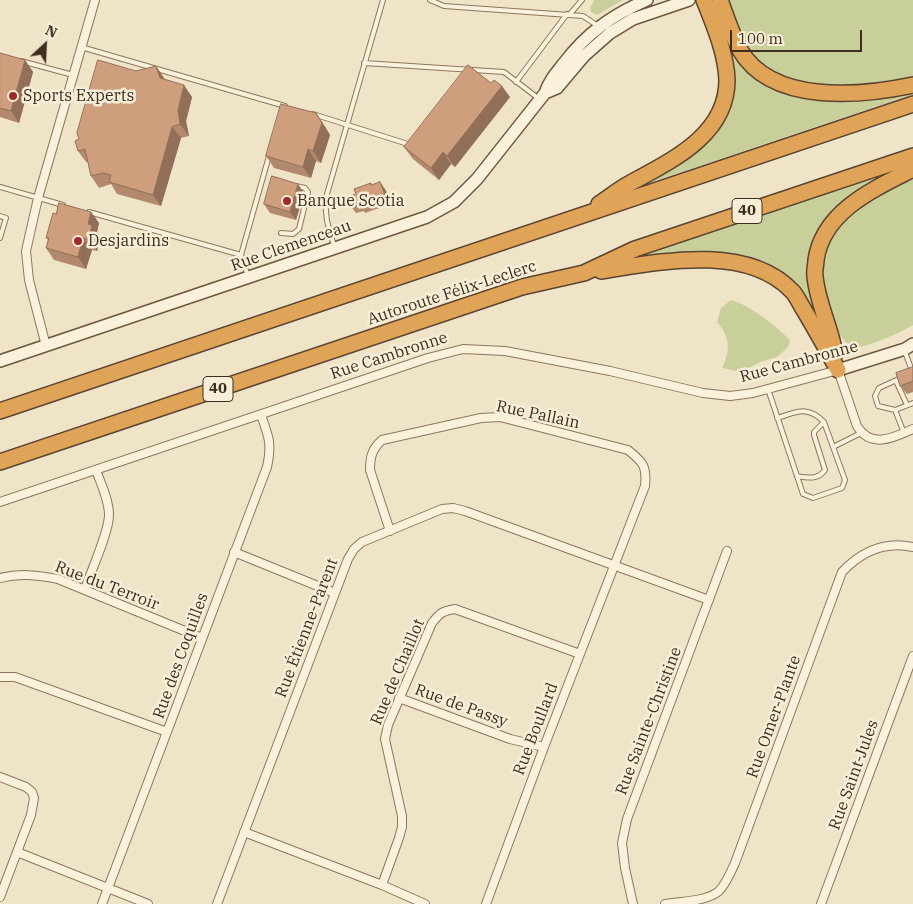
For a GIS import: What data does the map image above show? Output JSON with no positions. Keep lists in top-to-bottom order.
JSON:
{
  "streets": {
    "highway": ["40", "Autoroute Félix-Leclerc"],
    "street": [
      "Rue Clemenceau",
      "Rue Cambronne",
      "Rue Pallain",
      "Rue du Terroir",
      "Rue Étienne-Parent",
      "Rue des Coquilles",
      "Rue de Chaillot",
      "Rue de Passy",
      "Rue Omer-Plante",
      "Rue Sainte-Christine",
      "Rue Boullard",
      "Rue Saint-Jules"
    ]
  },
  "crossings": [
    ["Rue Cambronne", "Rue des Coquilles"],
    ["Rue Pallain", "Rue Étienne-Parent"],
    ["Rue Pallain", "Rue Boullard"],
    ["Rue du Terroir", "Rue des Coquilles"],
    ["Rue Étienne-Parent", "Rue Sainte-Christine"],
    ["Rue Étienne-Parent", "Rue Boullard"],
    ["Rue de Chaillot", "Rue de Passy"],
    ["Rue de Chaillot", "Rue Boullard"],
    ["Rue de Passy", "Rue Boullard"]
  ],
  "places": ["Sports Experts", "Banque Scotia", "Desjardins"],
  "scale_bar": "100 m",
  "north": "top right"
}
